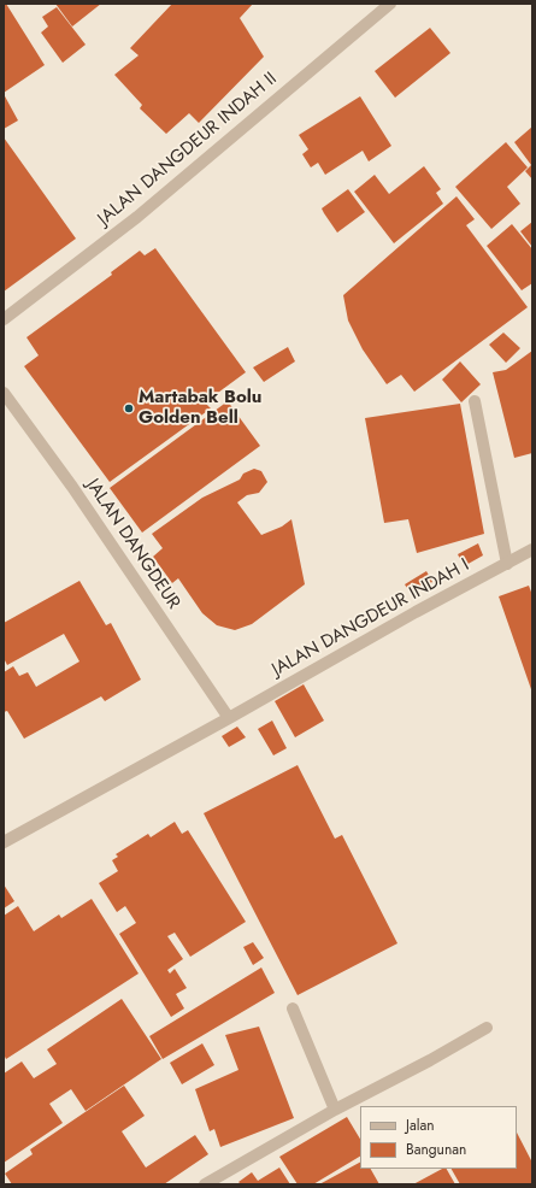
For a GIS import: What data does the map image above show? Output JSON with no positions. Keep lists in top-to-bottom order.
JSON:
{
  "streets": {
    "street": ["JALAN DANGDEUR INDAH II", "JALAN DANGDEUR", "JALAN DANGDEUR INDAH I"]
  },
  "crossings": [
    ["JALAN DANGDEUR", "JALAN DANGDEUR INDAH I"]
  ],
  "places": ["Martabak Bolu Golden Bell"],
  "legend": ["Jalan", "Bangunan"]
}
